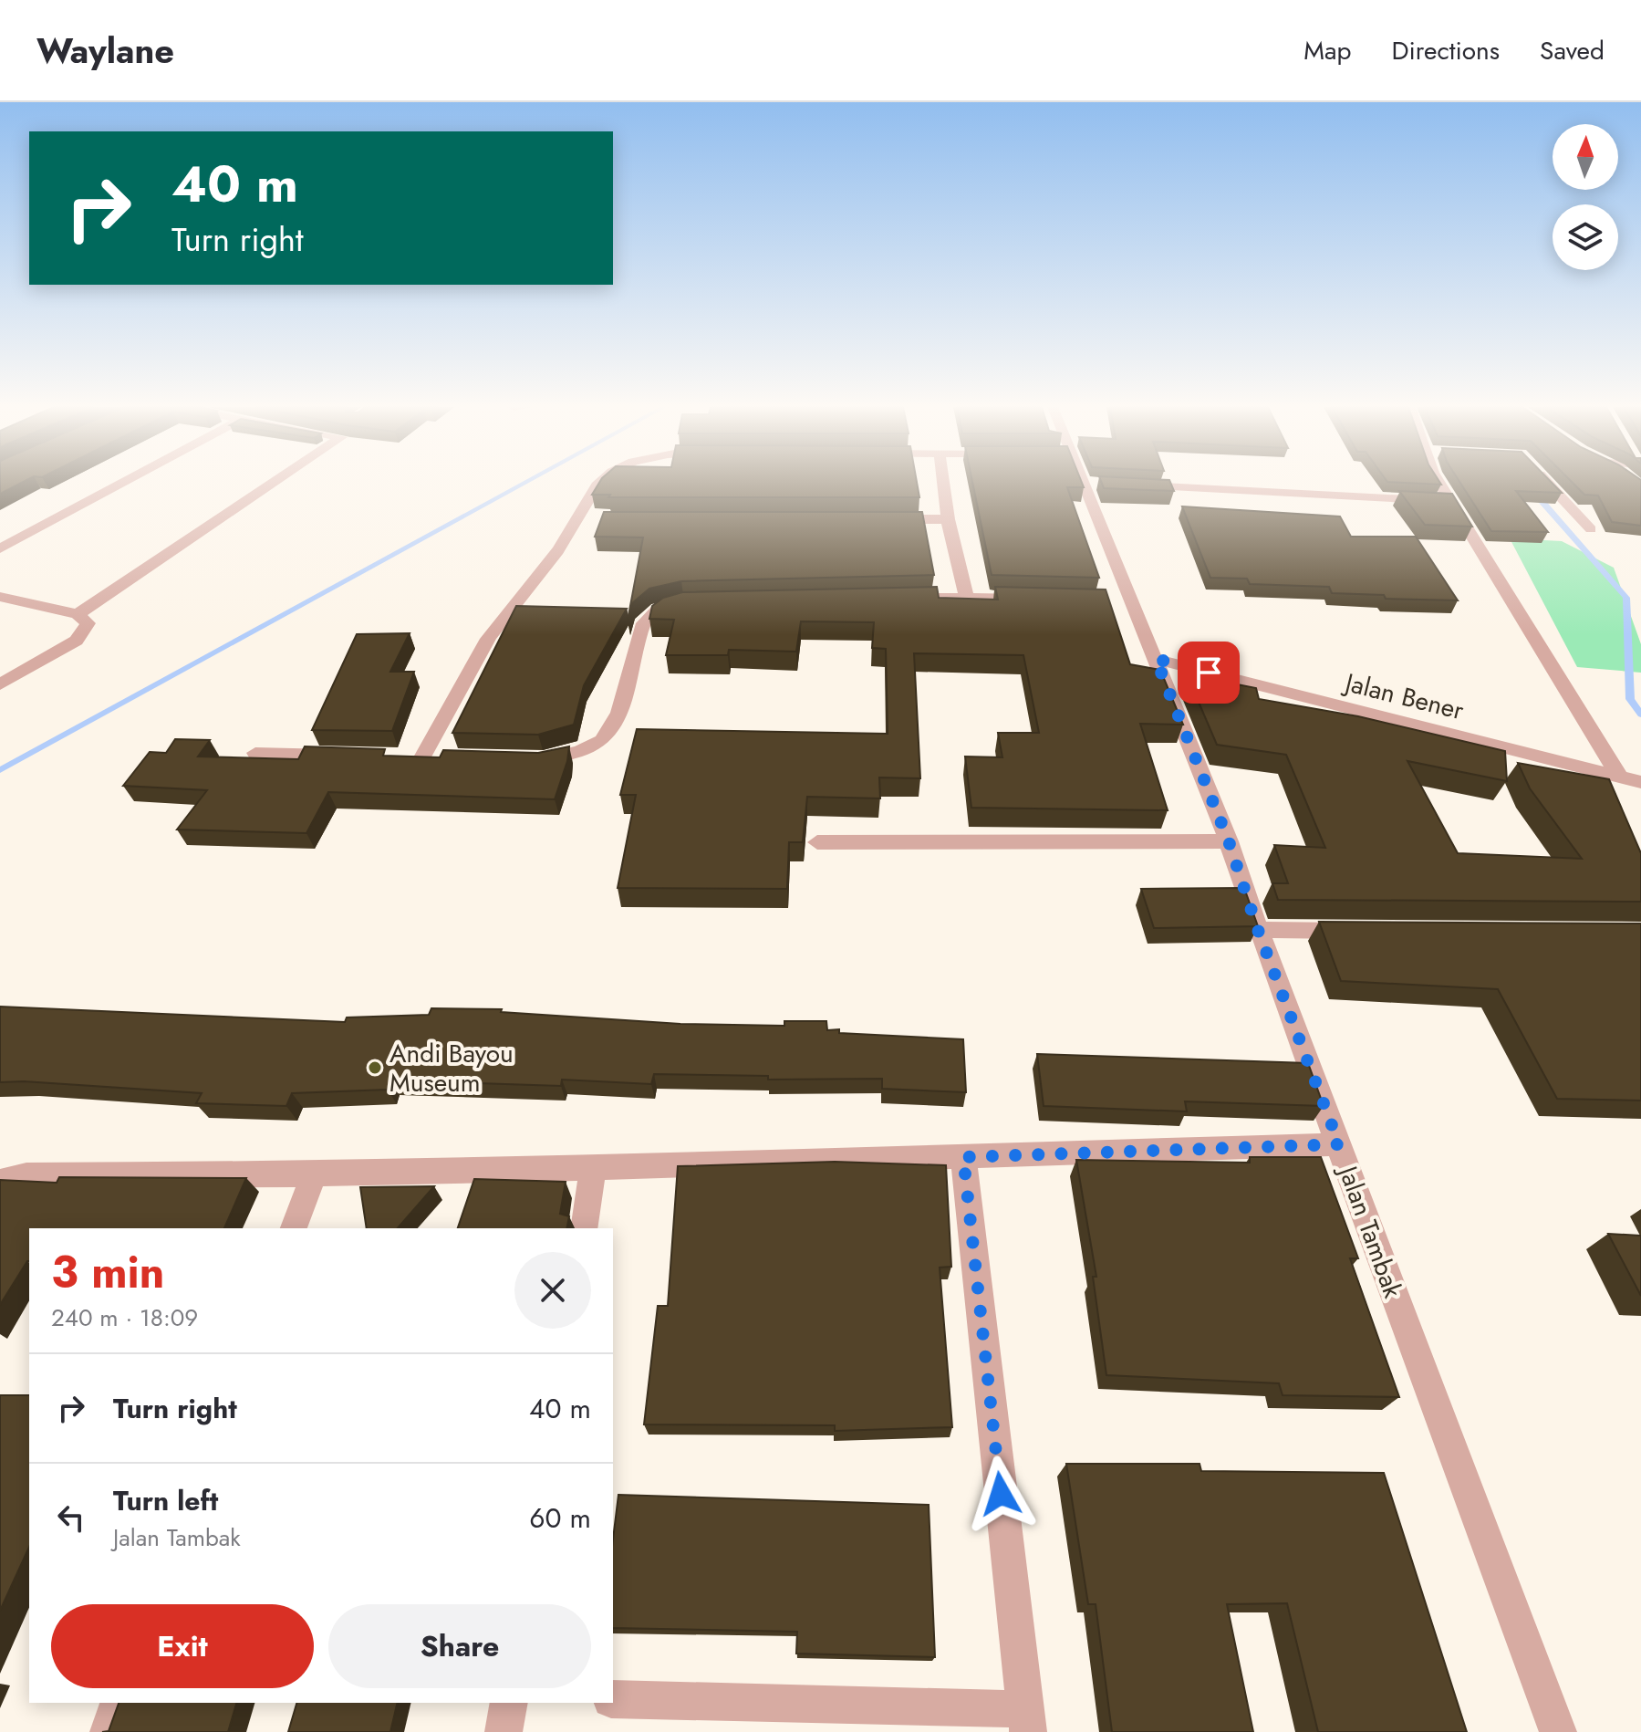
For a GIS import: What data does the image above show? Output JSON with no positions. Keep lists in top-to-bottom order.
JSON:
{
  "streets": {
    "street": ["Jalan Bener", "Jalan Tambak"]
  },
  "crossings": [
    ["Jalan Bener", "Jalan Tambak"]
  ],
  "places": ["Andi Bayou Museum"],
  "north": "top",
  "page": {
    "header": "Waylane",
    "nav": ["Map", "Directions", "Saved"],
    "turn": ["40 m", "Turn right"],
    "heading": ["3 min", "240 m · 18:09"],
    "list": [
      {
        "name": "Turn right",
        "value": "40 m"
      },
      {
        "name": "Turn left",
        "note": "Jalan Tambak",
        "value": "60 m"
      }
    ],
    "buttons": ["Exit", "Share"]
  }
}
